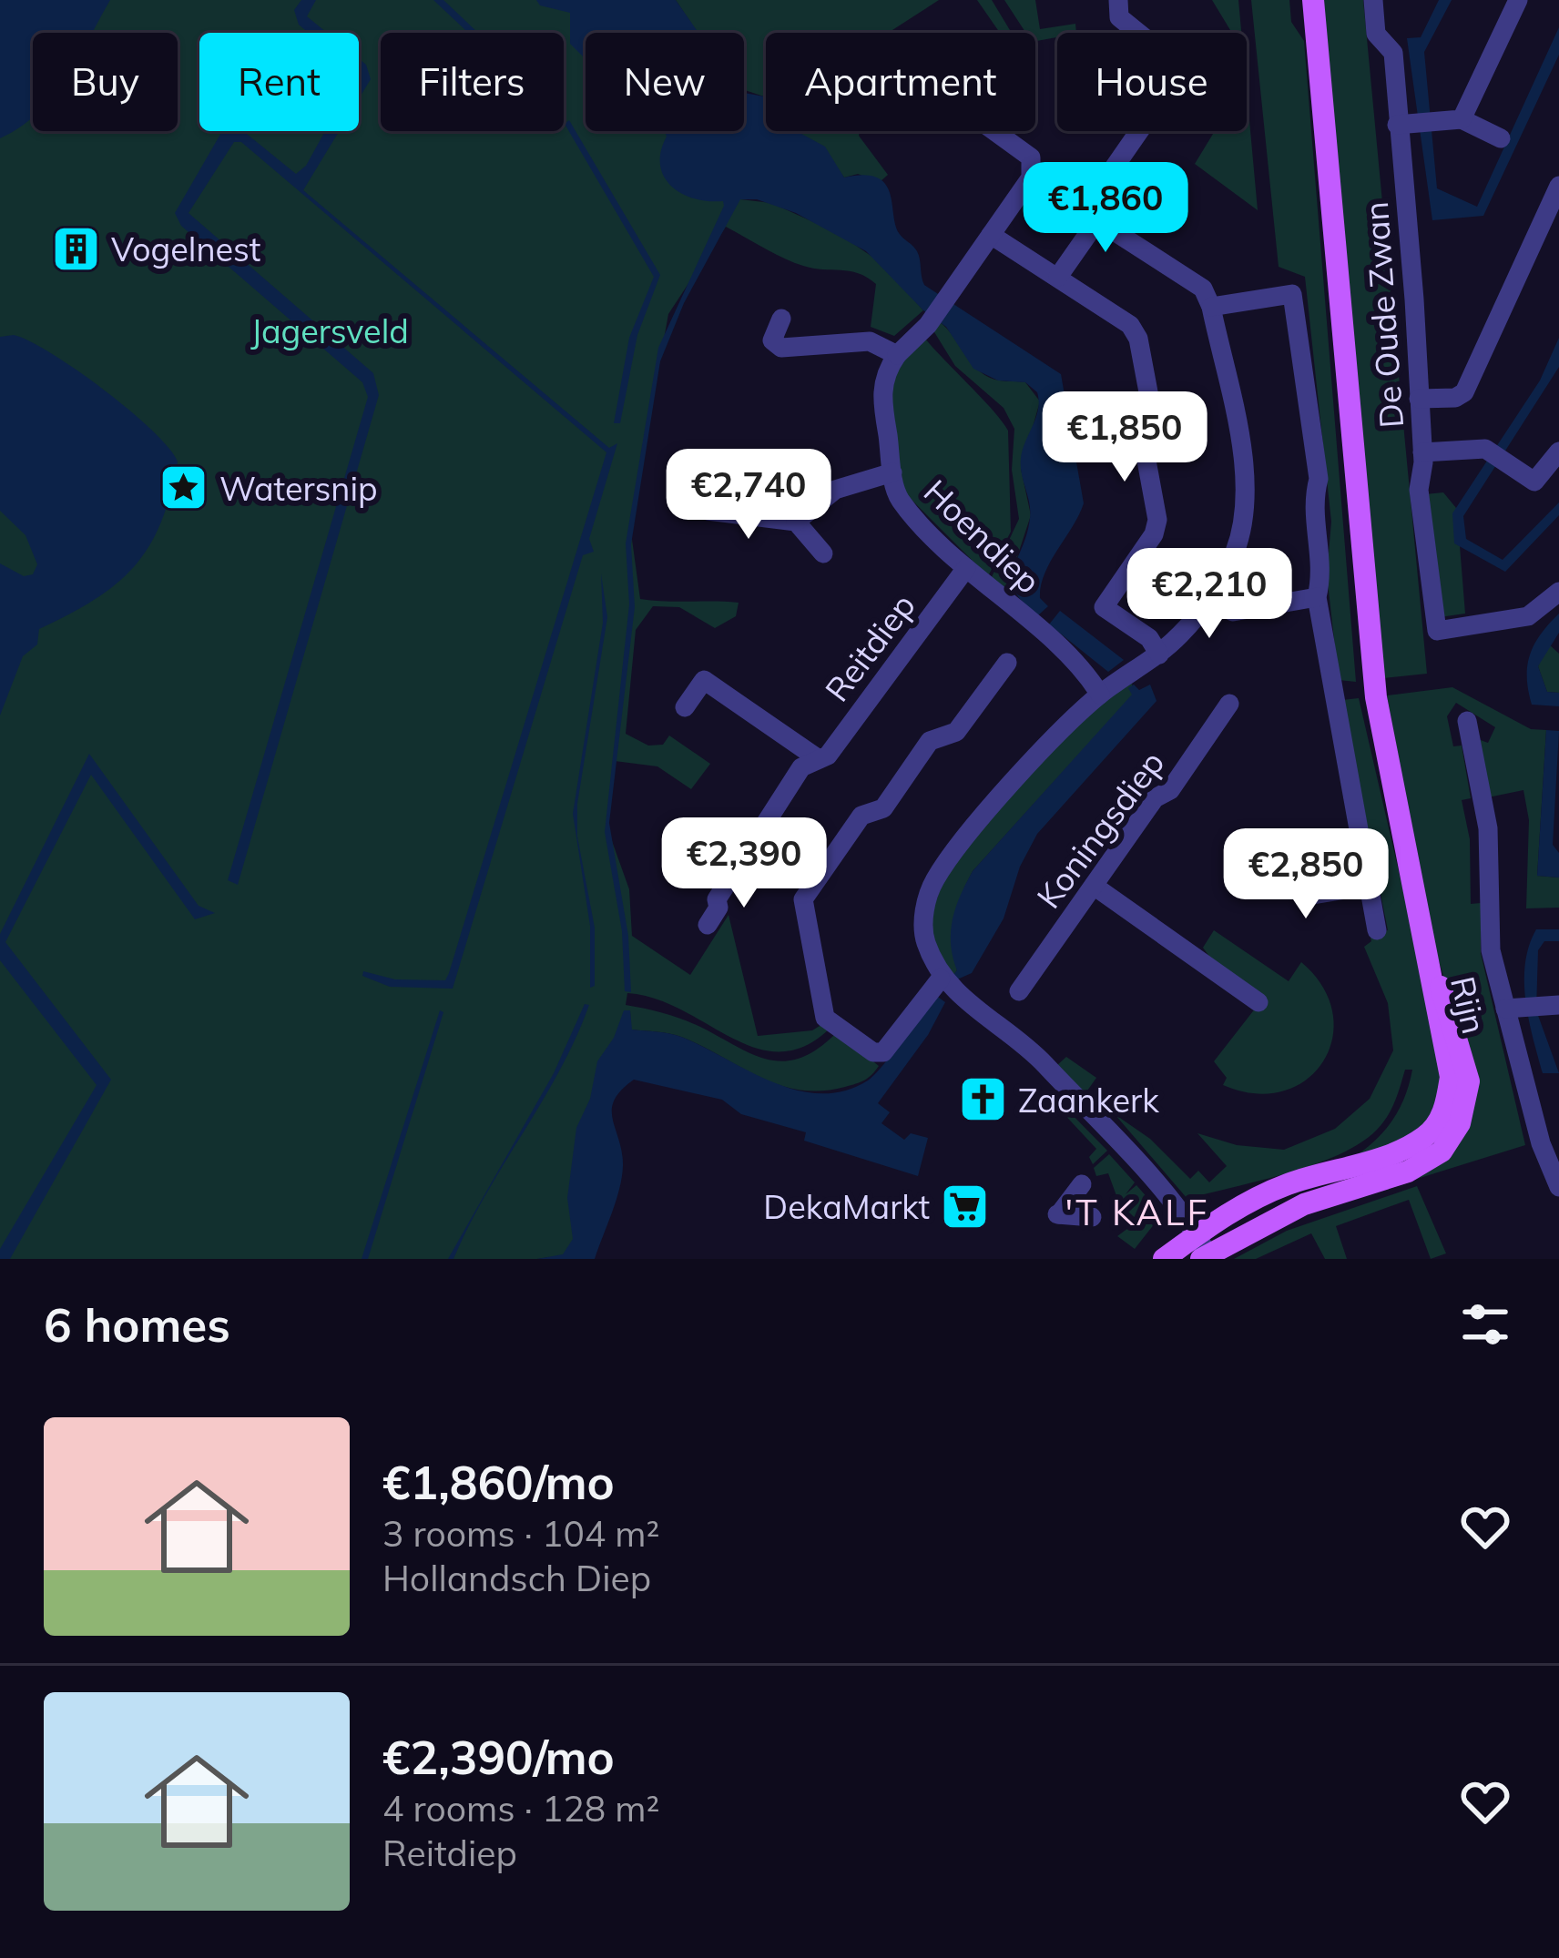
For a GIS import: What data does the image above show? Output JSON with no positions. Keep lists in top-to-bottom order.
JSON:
{
  "streets": {
    "main road": ["Rijn"],
    "street": [
      "De Oude Zwan",
      "Hoendiep",
      "Reitdiep",
      "Koningsdiep"
    ]
  },
  "crossings": [
    ["Hoendiep", "Reitdiep"]
  ],
  "districts": ["'T KALF"],
  "parks": ["Jagersveld"],
  "places": {
    "building": ["Vogelnest"],
    "place": ["Watersnip"],
    "church": ["Zaankerk"],
    "supermarket": ["DekaMarkt"]
  },
  "page": {
    "chip": [
      "Buy",
      "Rent",
      "Filters",
      "New",
      "Apartment",
      "House"
    ],
    "price": [
      "€1,860",
      "€1,850",
      "€2,740",
      "€2,210",
      "€2,390",
      "€2,850"
    ],
    "heading": "6 homes",
    "list": [
      {
        "name": "€1,860/mo",
        "note": "3 rooms · 104 m² · Hollandsch Diep"
      },
      {
        "name": "€2,390/mo",
        "note": "4 rooms · 128 m² · Reitdiep"
      }
    ]
  }
}
